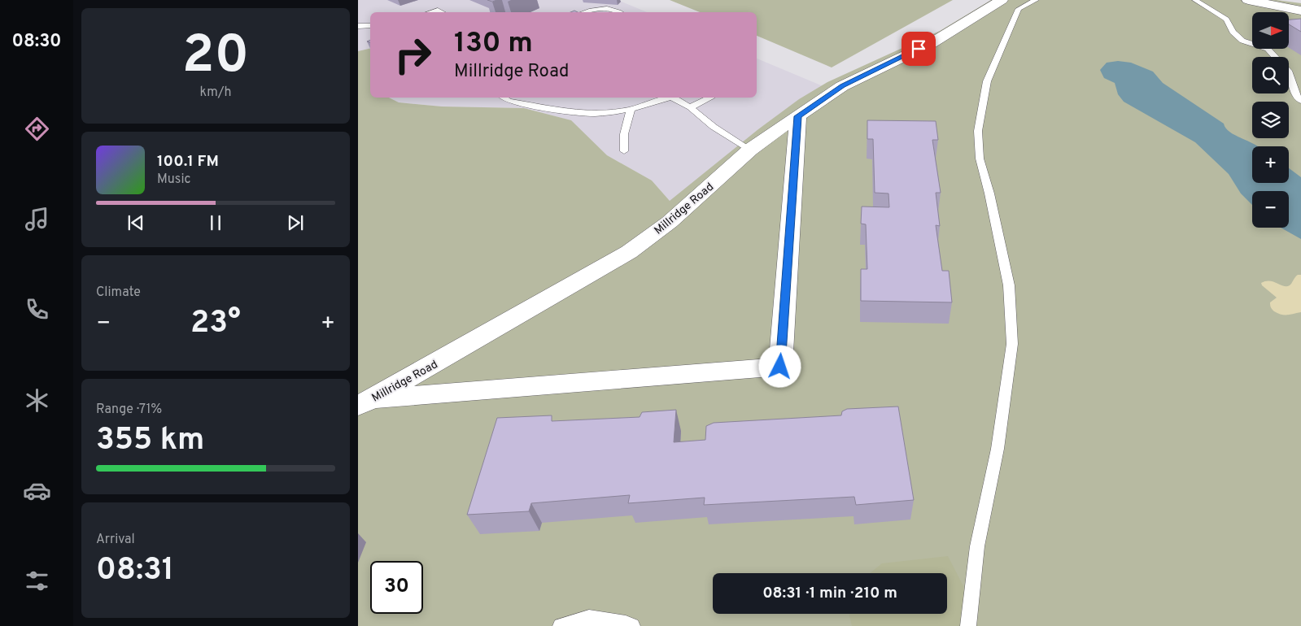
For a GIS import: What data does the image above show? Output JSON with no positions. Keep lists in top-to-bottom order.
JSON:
{
  "streets": {
    "street": ["Millridge Road"]
  },
  "north": "right",
  "page": {
    "tabs": "08:30",
    "tile": [
      ["20", "km/h"],
      "Climate",
      ["Range · 71%", "355 km"],
      ["Arrival", "08:31"]
    ],
    "map_buttons": ["+", "−"],
    "turn": ["130 m", "Millridge Road"],
    "song": ["100.1 FM", "Music"],
    "heat": ["−", "23°", "+"],
    "limit": "30",
    "trip": "08:31 · 1 min · 210 m"
  }
}
